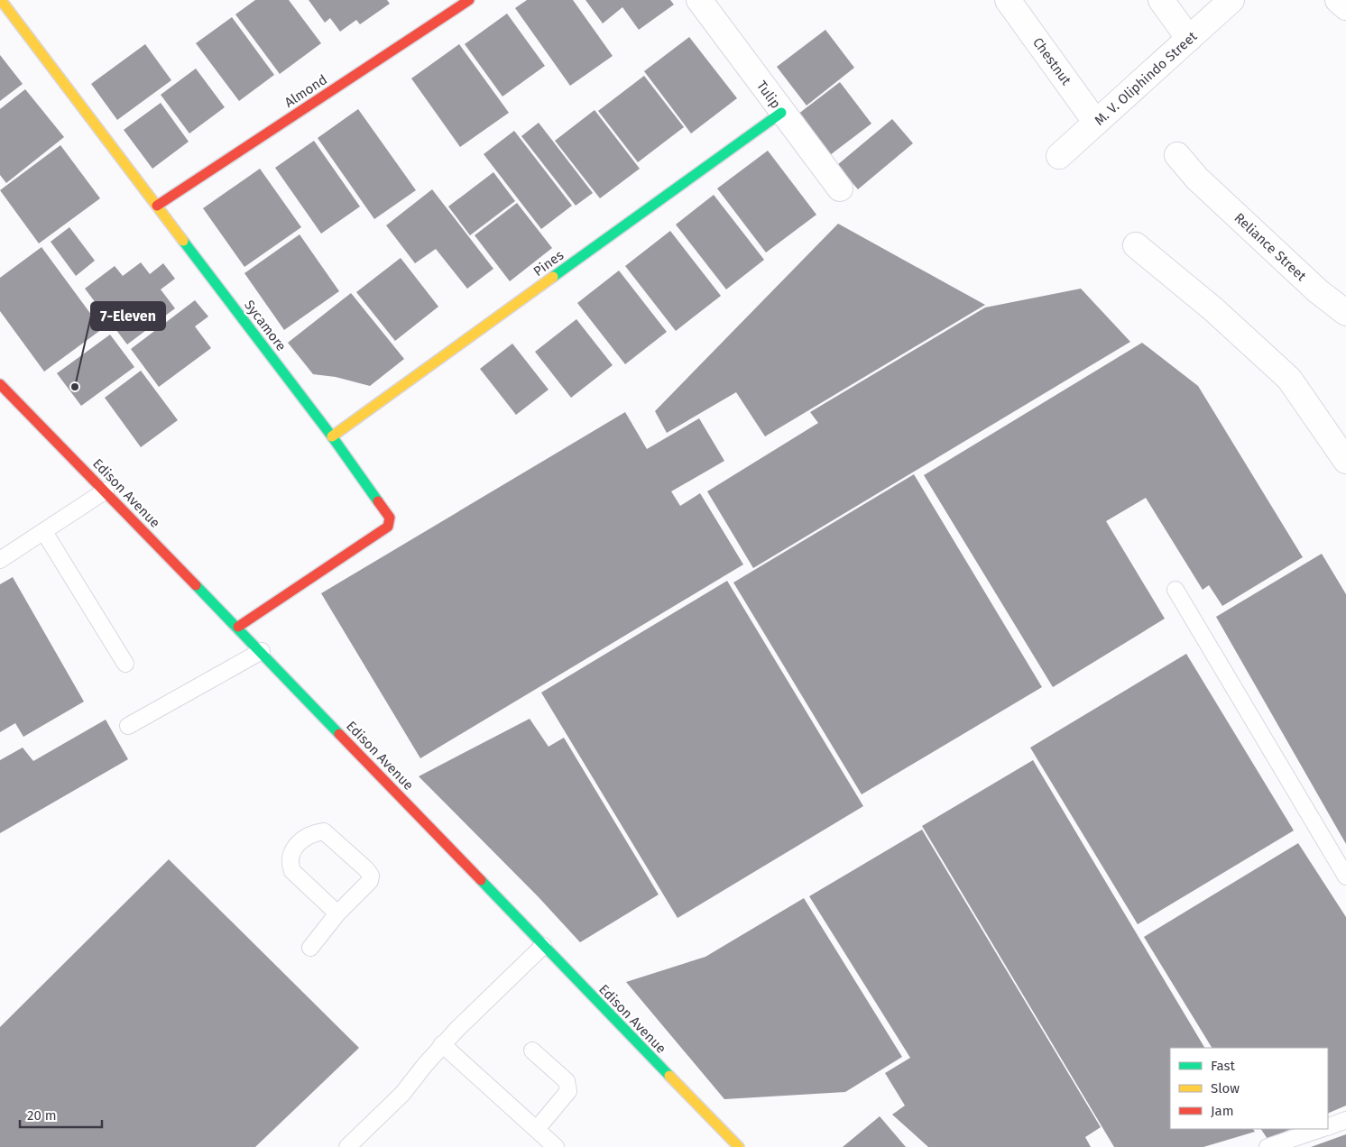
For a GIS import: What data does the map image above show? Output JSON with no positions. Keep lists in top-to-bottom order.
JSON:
{
  "streets": {
    "street": [
      "Chestnut",
      "M. V. Oliphindo Street",
      "Almond",
      "Tulip",
      "Reliance Street",
      "Pines",
      "Sycamore",
      "Edison Avenue"
    ]
  },
  "crossings": [
    ["Chestnut", "M. V. Oliphindo Street"],
    ["Almond", "Sycamore"],
    ["Tulip", "Pines"],
    ["Pines", "Sycamore"],
    ["Sycamore", "Edison Avenue"]
  ],
  "places": ["7-Eleven"],
  "legend": ["Fast", "Slow", "Jam"],
  "scale_bar": "20 m"
}
